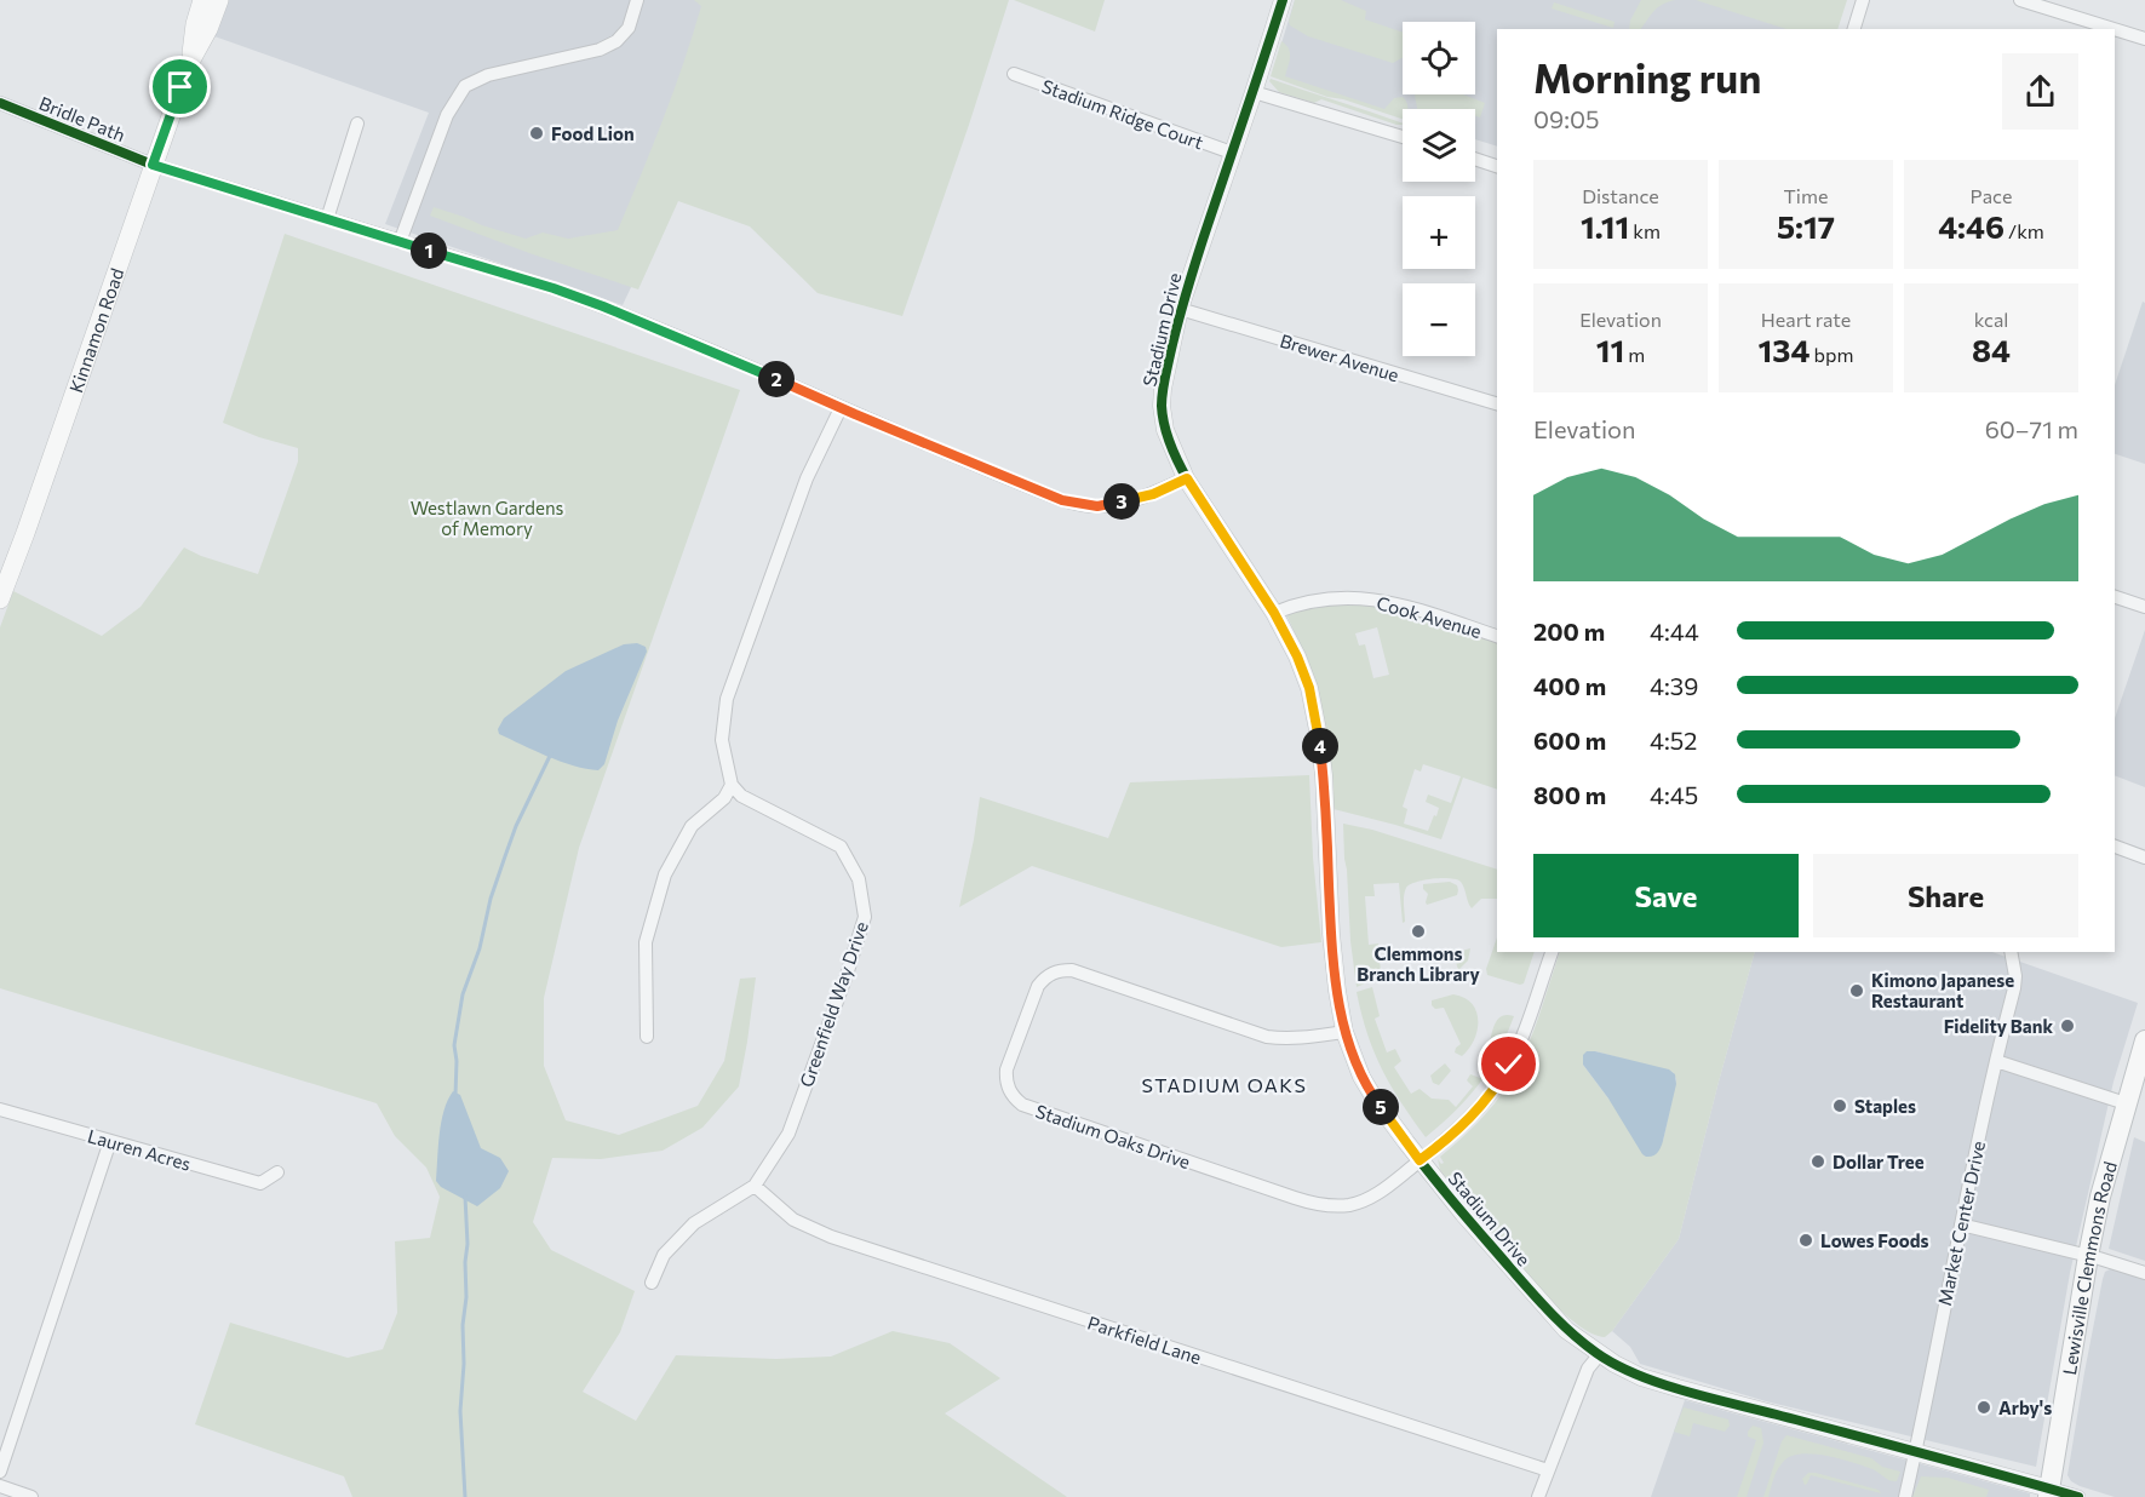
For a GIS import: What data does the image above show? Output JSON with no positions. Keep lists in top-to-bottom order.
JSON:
{
  "streets": {
    "main road": ["Kinnamon Road", "Lewisville Clemmons Road"],
    "street": [
      "Stadium Ridge Court",
      "Bridle Path",
      "Stadium Drive",
      "Brewer Avenue",
      "Cook Avenue",
      "Greenfield Way Drive",
      "Stadium Oaks Drive",
      "Lauren Acres",
      "Market Center Drive",
      "Parkfield Lane"
    ]
  },
  "crossings": [
    ["Stadium Ridge Court", "Stadium Drive"],
    ["Bridle Path", "Stadium Drive"],
    ["Bridle Path", "Kinnamon Road"],
    ["Stadium Drive", "Brewer Avenue"],
    ["Stadium Drive", "Cook Avenue"],
    ["Stadium Drive", "Stadium Oaks Drive"],
    ["Stadium Drive", "Market Center Drive"],
    ["Stadium Drive", "Lewisville Clemmons Road"],
    ["Greenfield Way Drive", "Parkfield Lane"]
  ],
  "districts": ["STADIUM OAKS"],
  "parks": ["Westlawn Gardens of Memory"],
  "places": [
    "Food Lion",
    "Clemmons Branch Library",
    "Kimono Japanese Restaurant",
    "Fidelity Bank",
    "Staples",
    "Dollar Tree",
    "Lowes Foods",
    "Arby's"
  ],
  "page": {
    "map_buttons": ["+", "−"],
    "heading": ["Morning run", "09:05"],
    "stats": [
      ["Distance", "1.11 km"],
      ["Time", "5:17"],
      ["Pace", "4:46 /km"],
      ["Elevation", "11 m"],
      ["Heart rate", "134 bpm"],
      ["kcal", "84"]
    ],
    "pins": [
      "1",
      "2",
      "3",
      "4",
      "5"
    ],
    "chart": ["Elevation", "60–71 m"],
    "list": [
      {
        "name": "200 m",
        "note": "4:44"
      },
      {
        "name": "400 m",
        "note": "4:39"
      },
      {
        "name": "600 m",
        "note": "4:52"
      },
      {
        "name": "800 m",
        "note": "4:45"
      }
    ],
    "buttons": ["Save", "Share"]
  }
}
